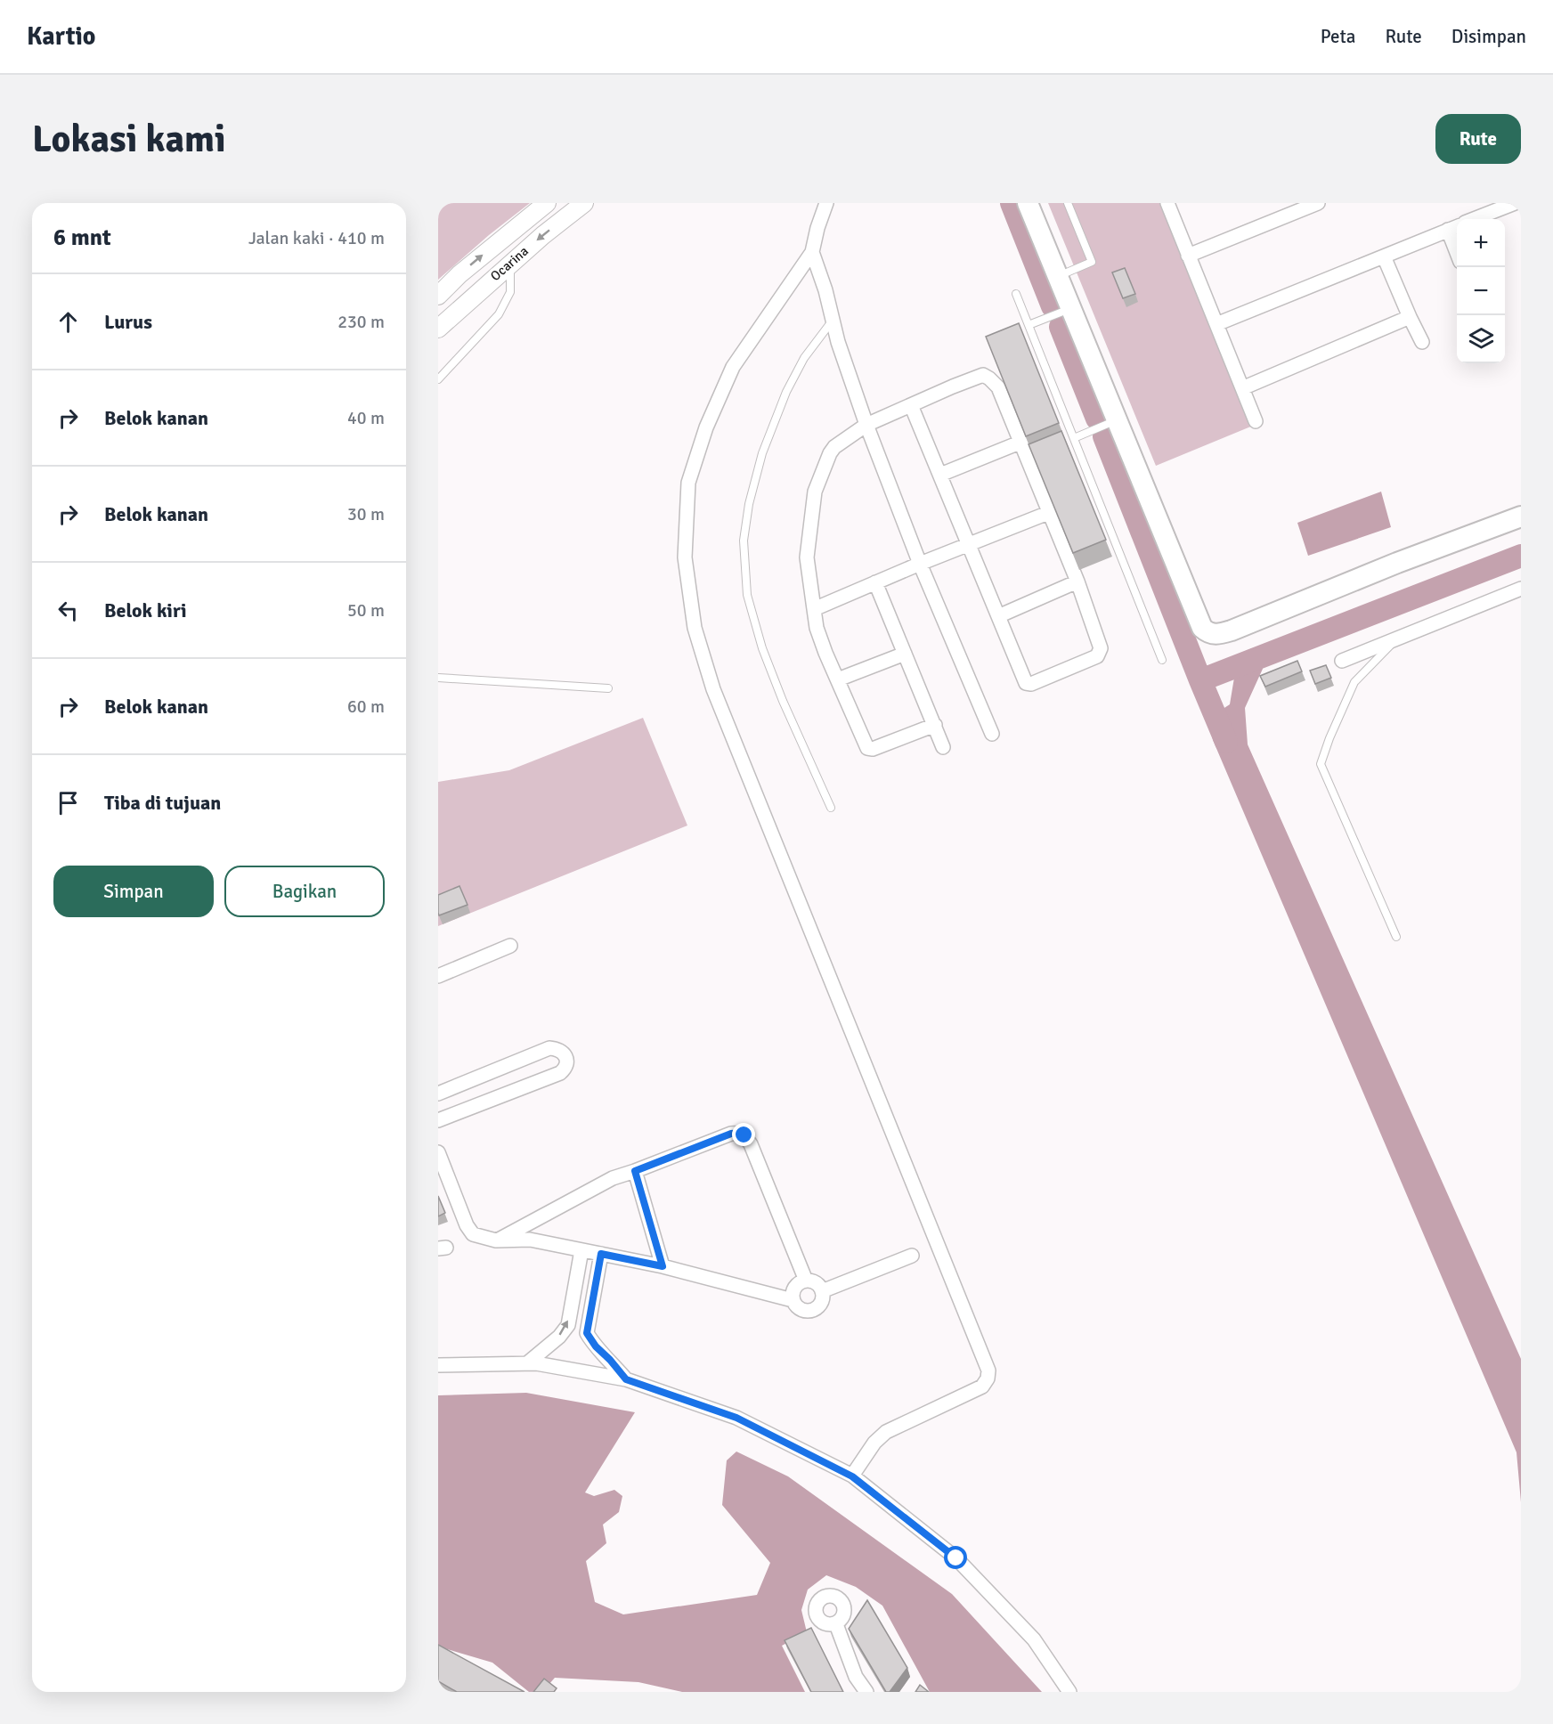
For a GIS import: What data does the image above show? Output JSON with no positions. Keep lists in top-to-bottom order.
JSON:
{
  "streets": {
    "street": ["Ocarina"]
  },
  "page": {
    "header": "Kartio",
    "nav": ["Peta", "Rute", "Disimpan"],
    "buttons": [
      "Rute",
      ["Simpan", "Bagikan"]
    ],
    "title": "Lokasi kami",
    "heading": ["6 mnt", "Jalan kaki · 410 m"],
    "map_buttons": ["+", "−"],
    "list": [
      ["Lurus", "230 m"],
      ["Belok kanan", "40 m"],
      ["Belok kanan", "30 m"],
      ["Belok kiri", "50 m"],
      ["Belok kanan", "60 m"],
      "Tiba di tujuan"
    ]
  }
}
